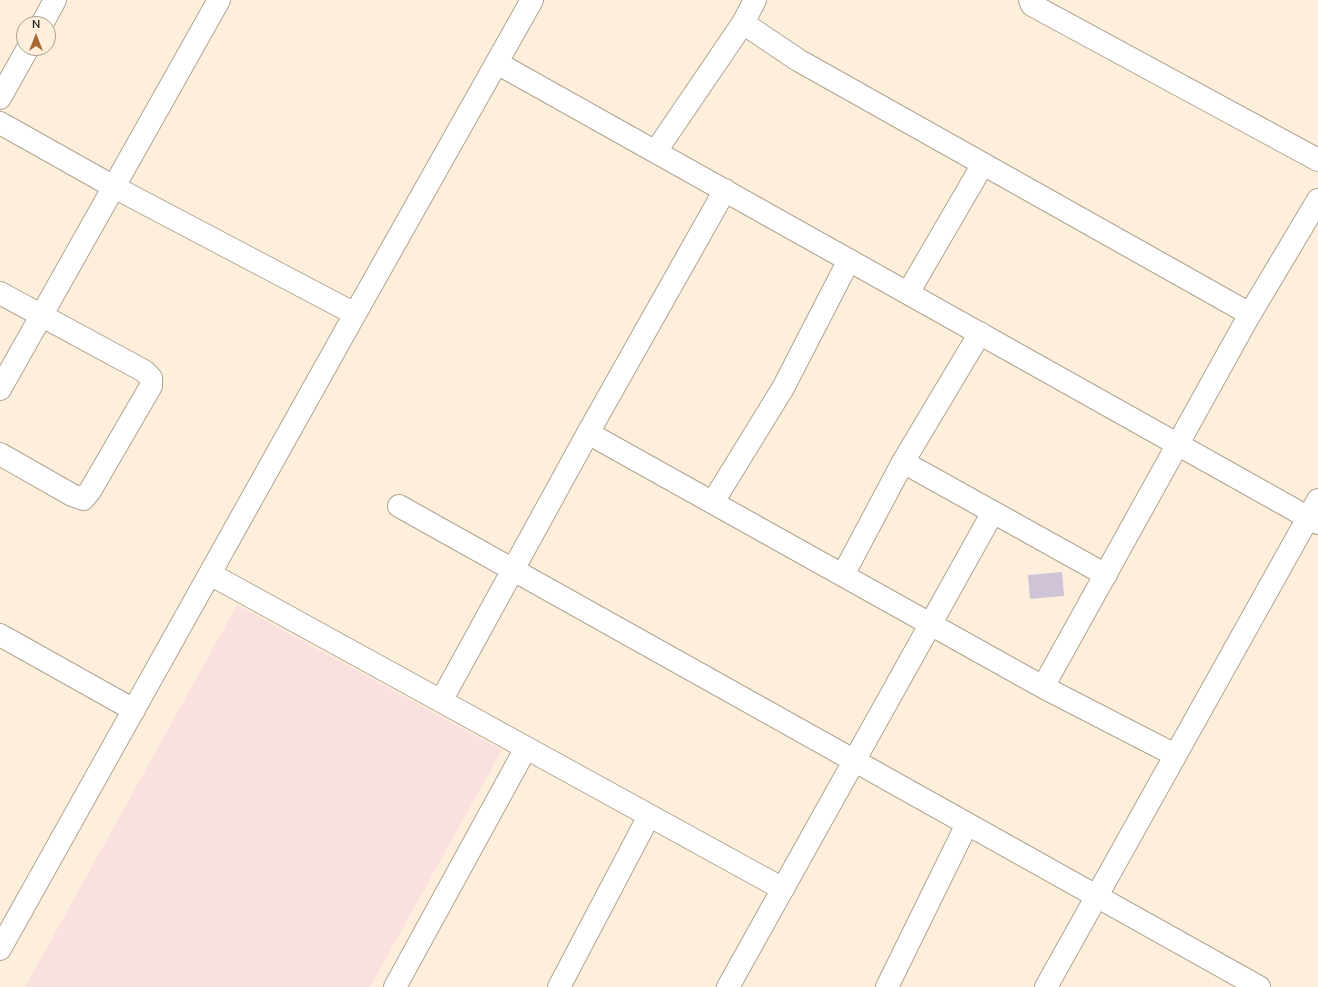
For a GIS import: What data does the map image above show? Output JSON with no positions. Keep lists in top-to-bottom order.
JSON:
{
  "north": "top"
}
